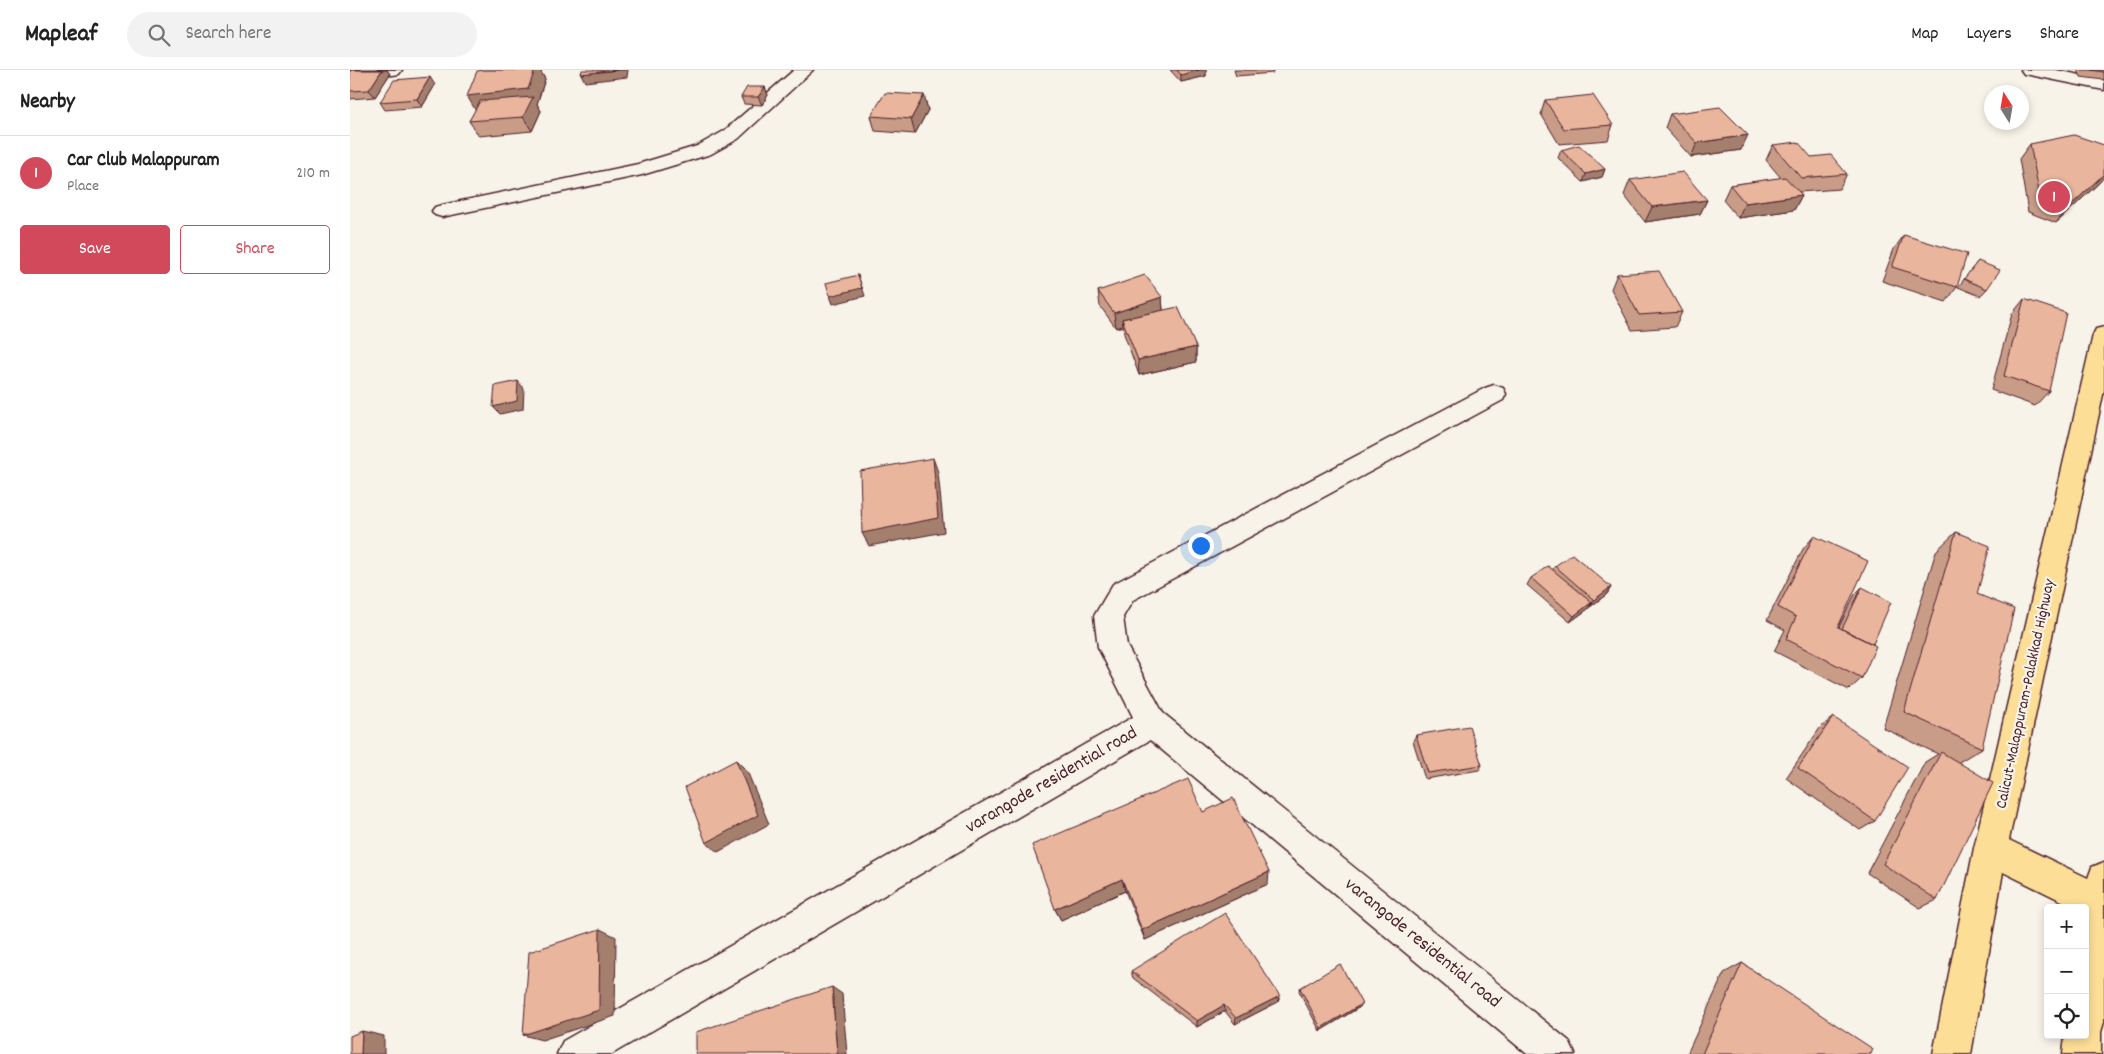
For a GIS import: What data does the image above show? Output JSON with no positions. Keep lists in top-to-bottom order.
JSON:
{
  "streets": {
    "highway": ["Calicut-Malappuram-Palakkad Highway"],
    "street": ["varangode residential road"]
  },
  "north": "top",
  "page": {
    "header": "Mapleaf",
    "search": "Search here",
    "nav": ["Map", "Layers", "Share"],
    "heading": "Nearby",
    "list": [
      {
        "mark": "1",
        "name": "Car Club Malappuram",
        "note": "Place",
        "value": "210 m"
      }
    ],
    "pins": "1",
    "buttons": ["Save", "Share"],
    "map_buttons": ["+", "−"]
  }
}
